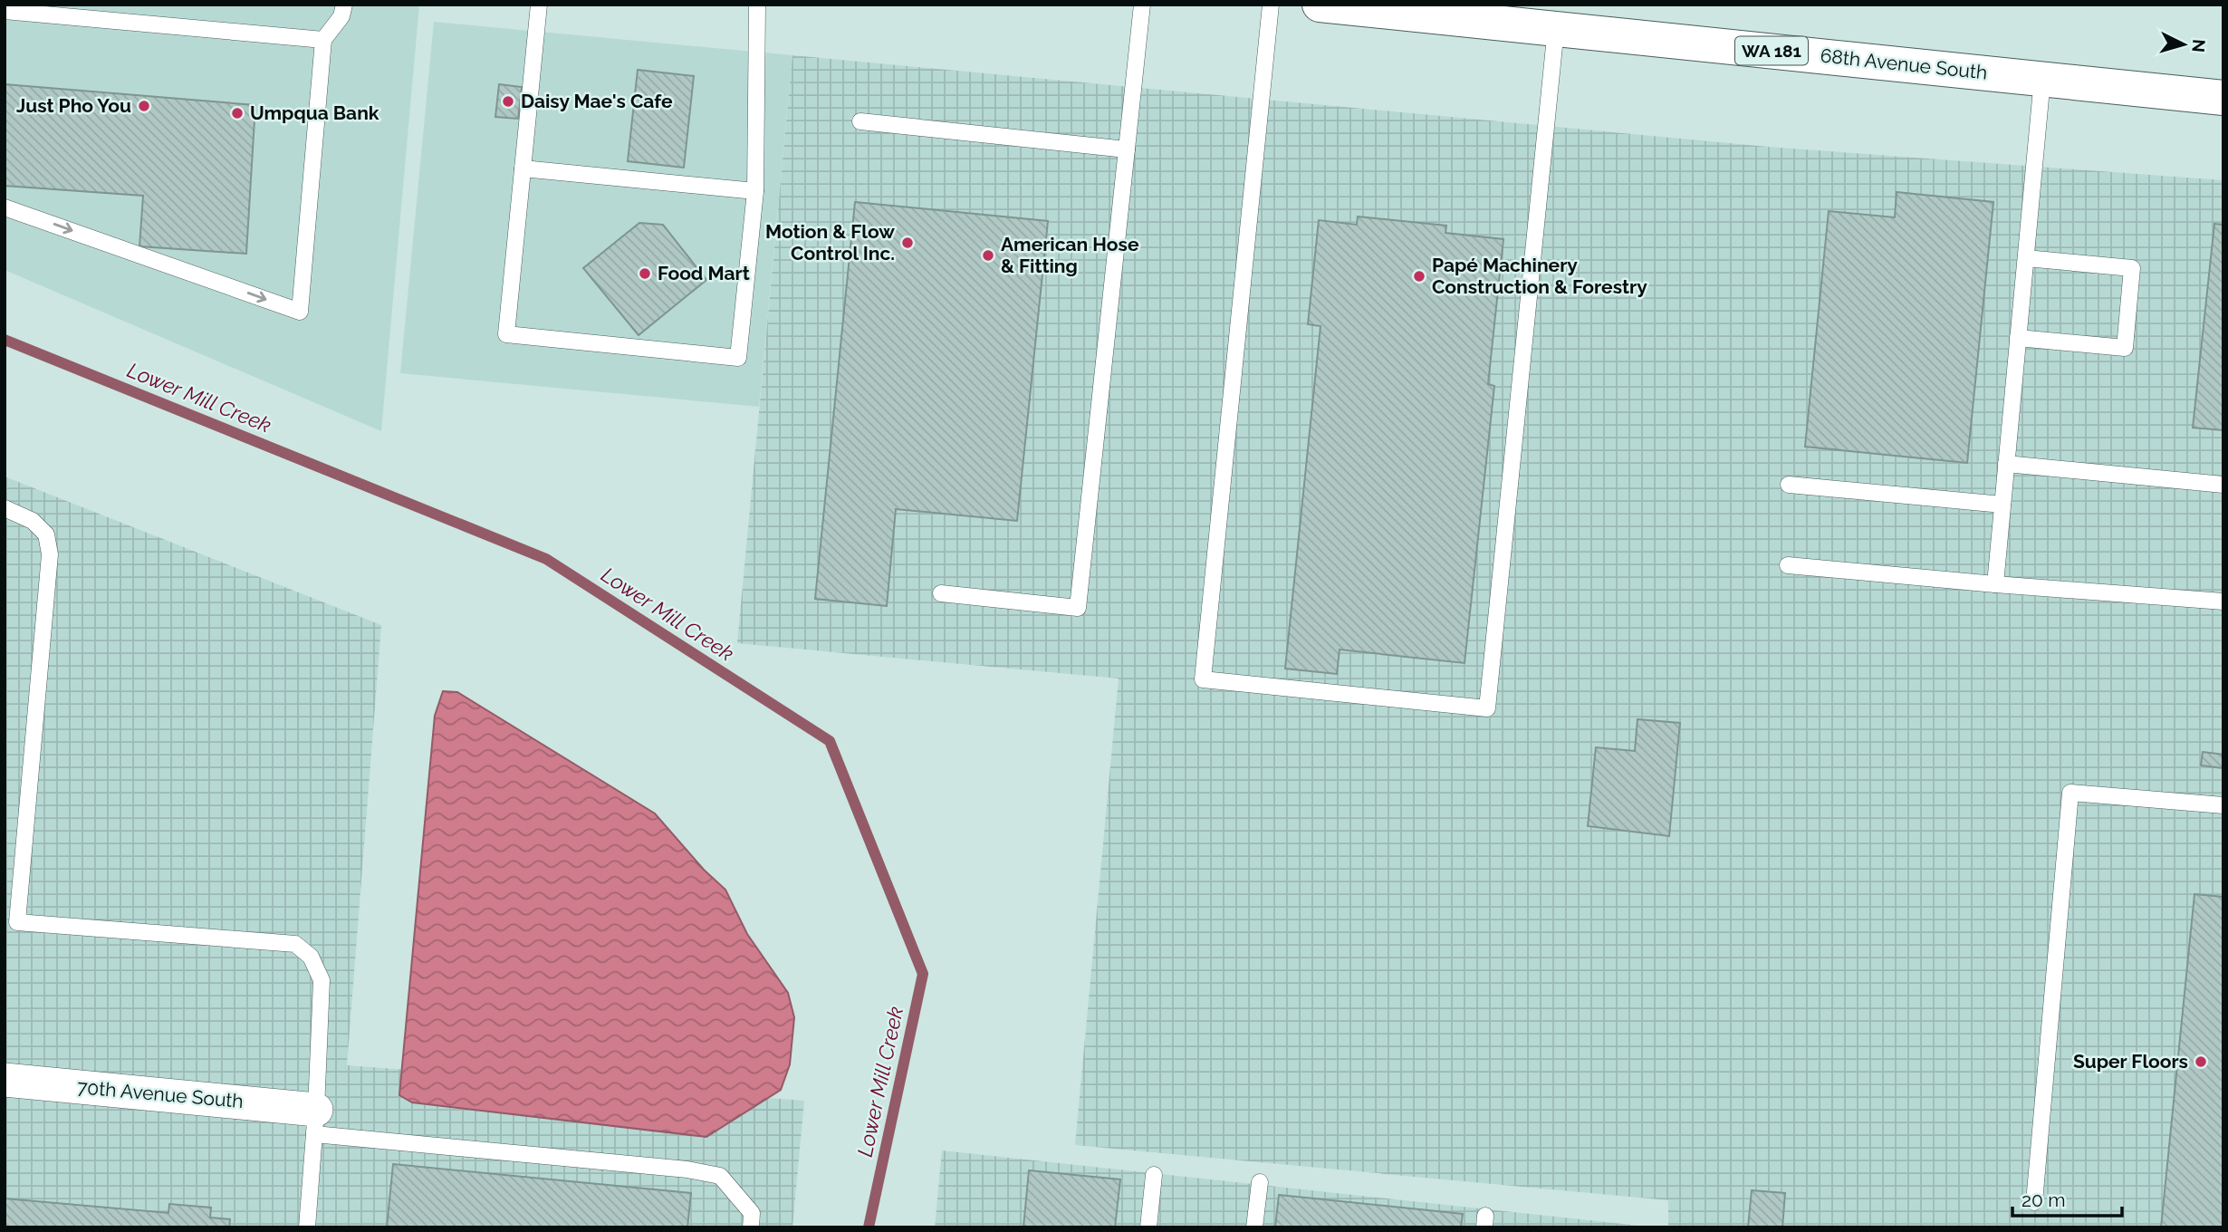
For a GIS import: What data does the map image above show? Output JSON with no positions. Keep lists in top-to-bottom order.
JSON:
{
  "streets": {
    "main road": ["WA 181", "68th Avenue South"],
    "street": ["70th Avenue South"]
  },
  "water": ["Lower Mill Creek"],
  "places": [
    "Daisy Mae's Cafe",
    "Just Pho You",
    "Umpqua Bank",
    "Motion & Flow Control Inc.",
    "American Hose & Fitting",
    "Food Mart",
    "Papé Machinery Construction & Forestry",
    "Super Floors"
  ],
  "scale_bar": "20 m",
  "north": "right"
}
